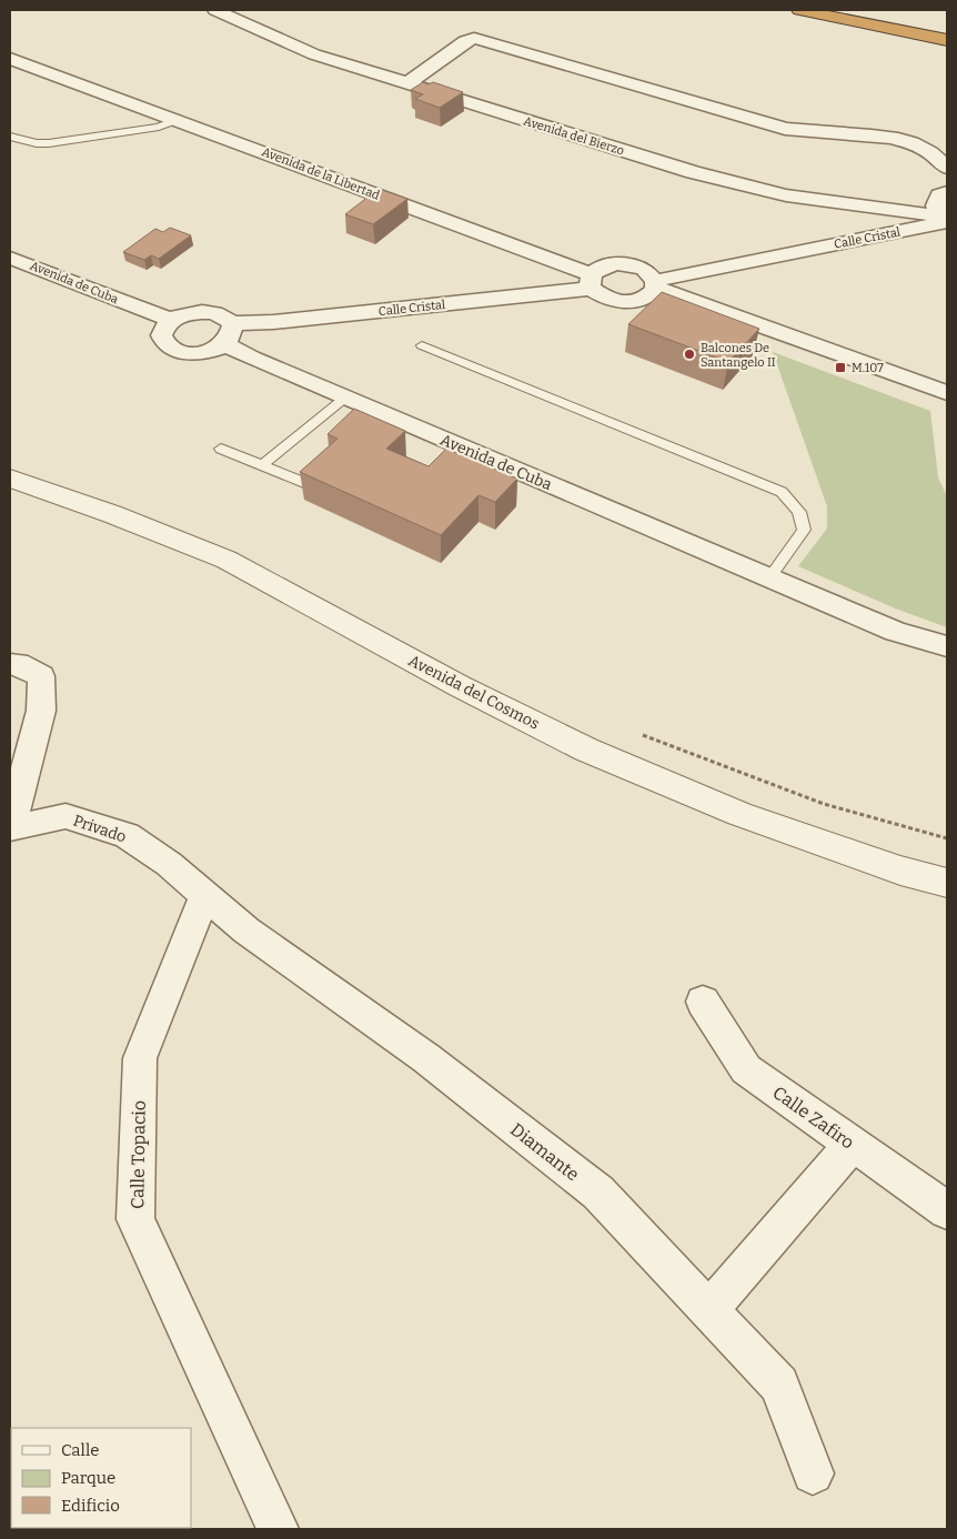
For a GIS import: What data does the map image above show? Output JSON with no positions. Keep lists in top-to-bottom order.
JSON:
{
  "streets": {
    "street": [
      "Avenida del Bierzo",
      "Avenida de la Libertad",
      "Calle Cristal",
      "Avenida de Cuba",
      "Avenida del Cosmos",
      "Privado",
      "Calle Zafiro",
      "Diamante",
      "Calle Topacio"
    ]
  },
  "crossings": [
    ["Avenida del Bierzo", "Calle Cristal"],
    ["Avenida de la Libertad", "Calle Cristal"],
    ["Calle Cristal", "Avenida de Cuba"],
    ["Privado", "Diamante"],
    ["Privado", "Calle Topacio"],
    ["Diamante", "Calle Topacio"]
  ],
  "places": {
    "other": ["Balcones De Santangelo II"],
    "transit": ["M.107"]
  },
  "legend": ["Calle", "Parque", "Edificio"]
}
